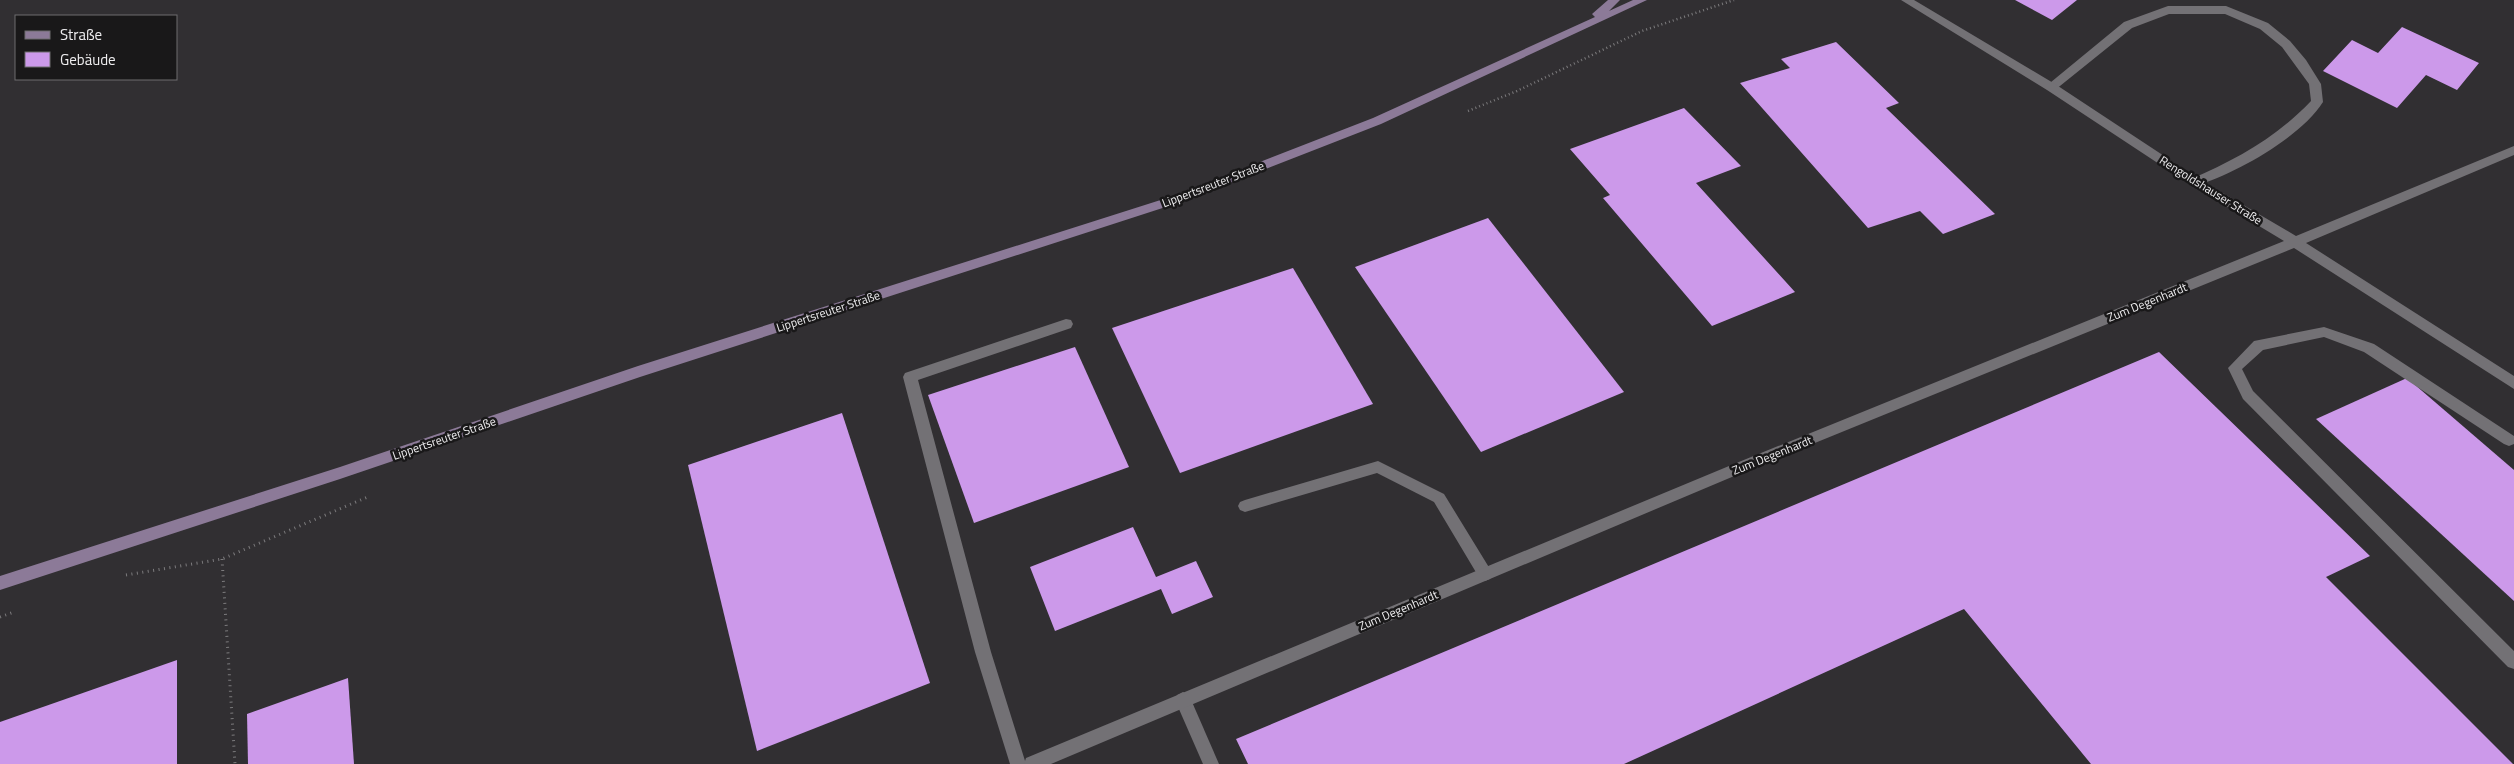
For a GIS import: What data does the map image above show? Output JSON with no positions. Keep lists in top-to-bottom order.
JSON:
{
  "streets": {
    "main road": ["Lippertsreuter Straße"],
    "street": ["Rengoldshauser Straße", "Zum Degenhardt"]
  },
  "crossings": [
    ["Rengoldshauser Straße", "Zum Degenhardt"]
  ],
  "legend": ["Straße", "Gebäude"]
}
